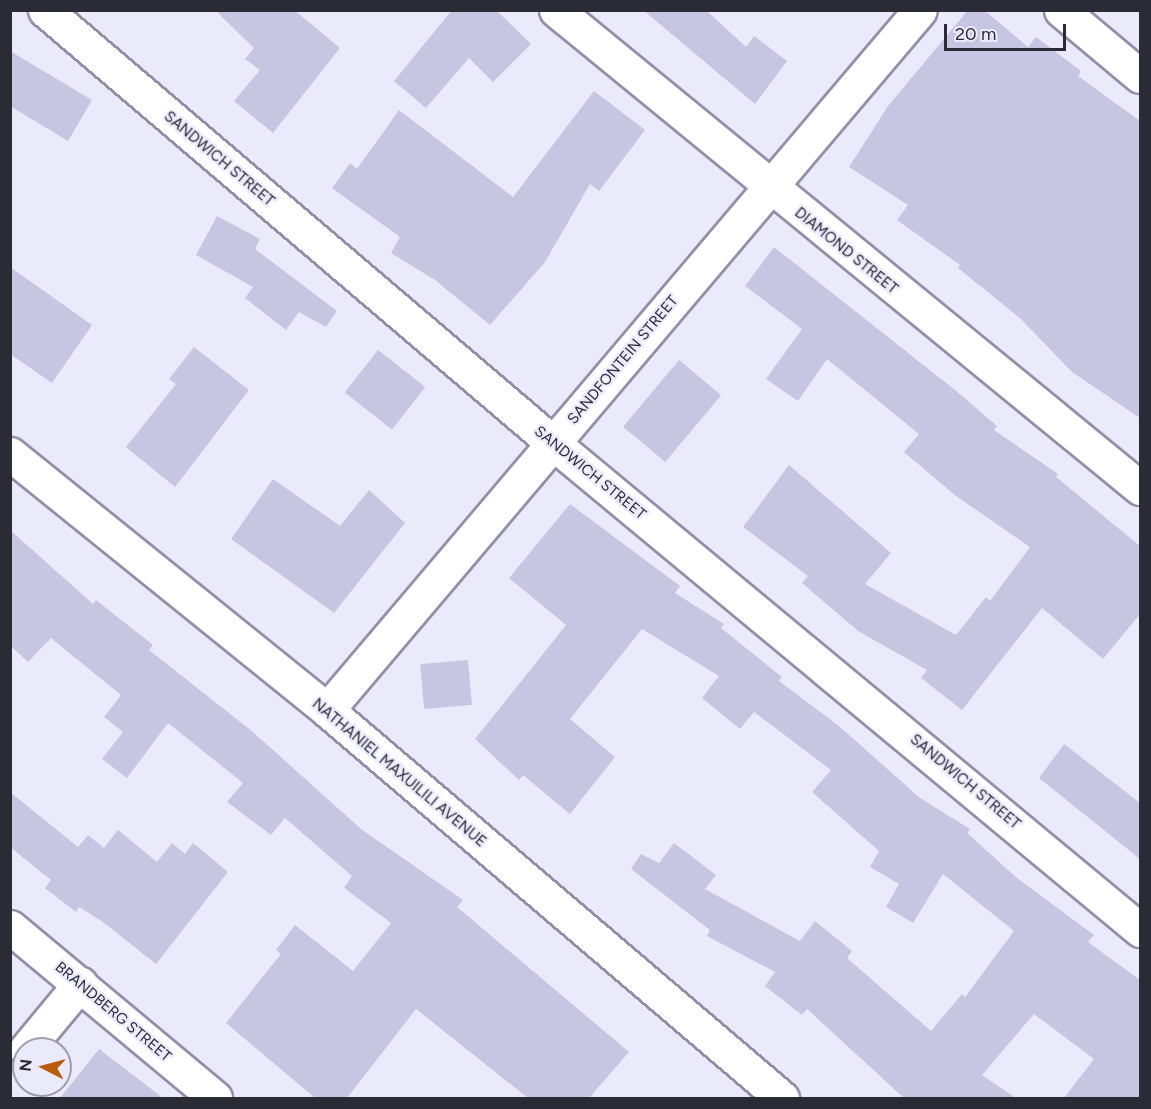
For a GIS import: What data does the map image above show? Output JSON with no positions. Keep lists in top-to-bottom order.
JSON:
{
  "streets": {
    "street": [
      "SANDWICH STREET",
      "DIAMOND STREET",
      "SANDFONTEIN STREET",
      "NATHANIEL MAXUILILI AVENUE",
      "BRANDBERG STREET"
    ]
  },
  "crossings": [
    ["SANDWICH STREET", "SANDFONTEIN STREET"],
    ["DIAMOND STREET", "SANDFONTEIN STREET"],
    ["SANDFONTEIN STREET", "NATHANIEL MAXUILILI AVENUE"]
  ],
  "scale_bar": "20 m",
  "north": "left"
}
